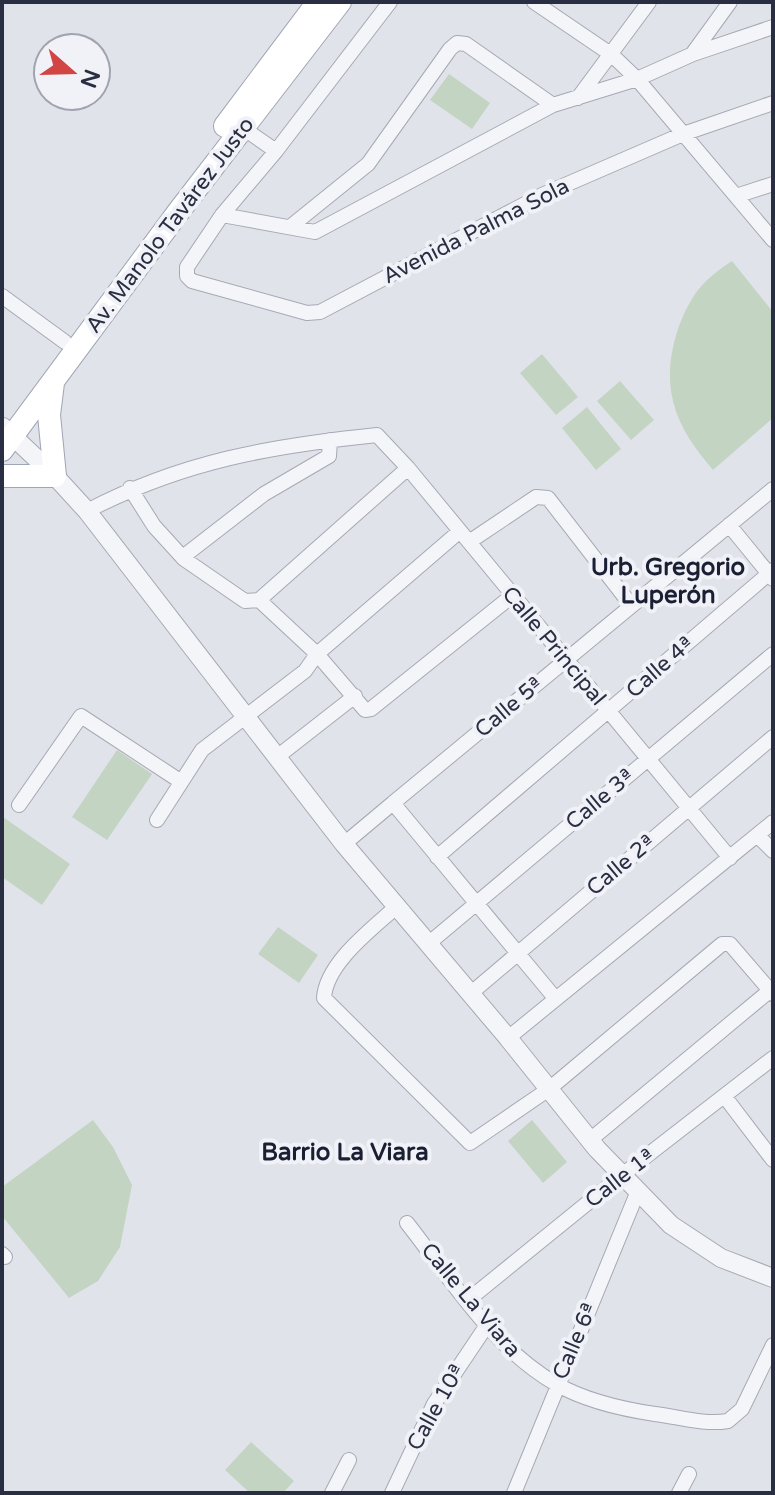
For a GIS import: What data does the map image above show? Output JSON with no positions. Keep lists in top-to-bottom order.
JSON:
{
  "streets": {
    "main road": ["Av. Manolo Tavárez Justo"],
    "street": [
      "Avenida Palma Sola",
      "Calle Principal",
      "Calle 4ª",
      "Calle 5ª",
      "Calle 3ª",
      "Calle 2ª",
      "Calle 1ª",
      "Calle La Viara",
      "Calle 6ª",
      "Calle 10ª"
    ]
  },
  "crossings": [
    ["Calle Principal", "Calle 4ª"],
    ["Calle Principal", "Calle 5ª"],
    ["Calle Principal", "Calle 3ª"],
    ["Calle Principal", "Calle 2ª"],
    ["Calle 1ª", "Calle La Viara"],
    ["Calle La Viara", "Calle 6ª"],
    ["Calle La Viara", "Calle 10ª"]
  ],
  "districts": ["Urb. Gregorio Luperón", "Barrio La Viara"],
  "north": "right"
}
